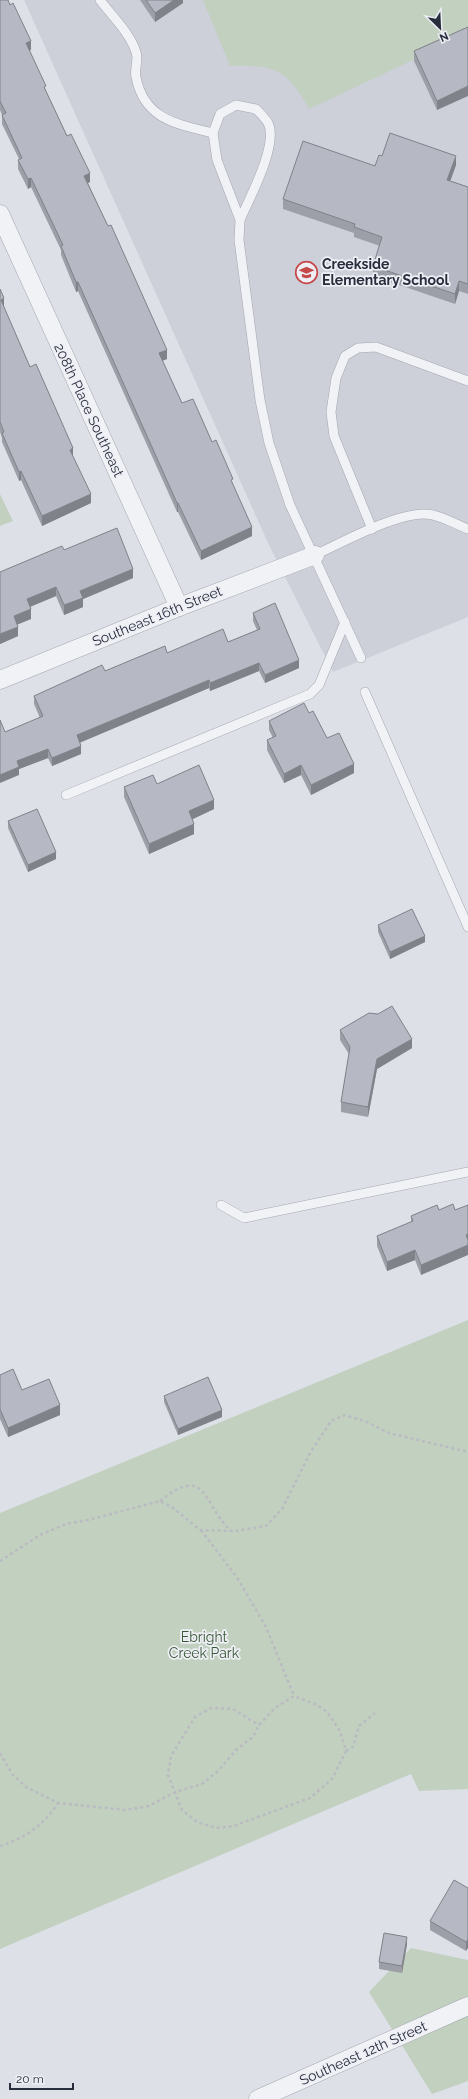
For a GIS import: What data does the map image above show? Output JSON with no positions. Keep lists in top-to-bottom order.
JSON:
{
  "streets": {
    "street": ["208th Place Southeast", "Southeast 16th Street", "Southeast 12th Street"]
  },
  "crossings": [
    ["208th Place Southeast", "Southeast 16th Street"]
  ],
  "parks": ["Ebright Creek Park"],
  "places": {
    "school or university": ["Creekside Elementary School"]
  },
  "scale_bar": "20 m",
  "north": "bottom right"
}
